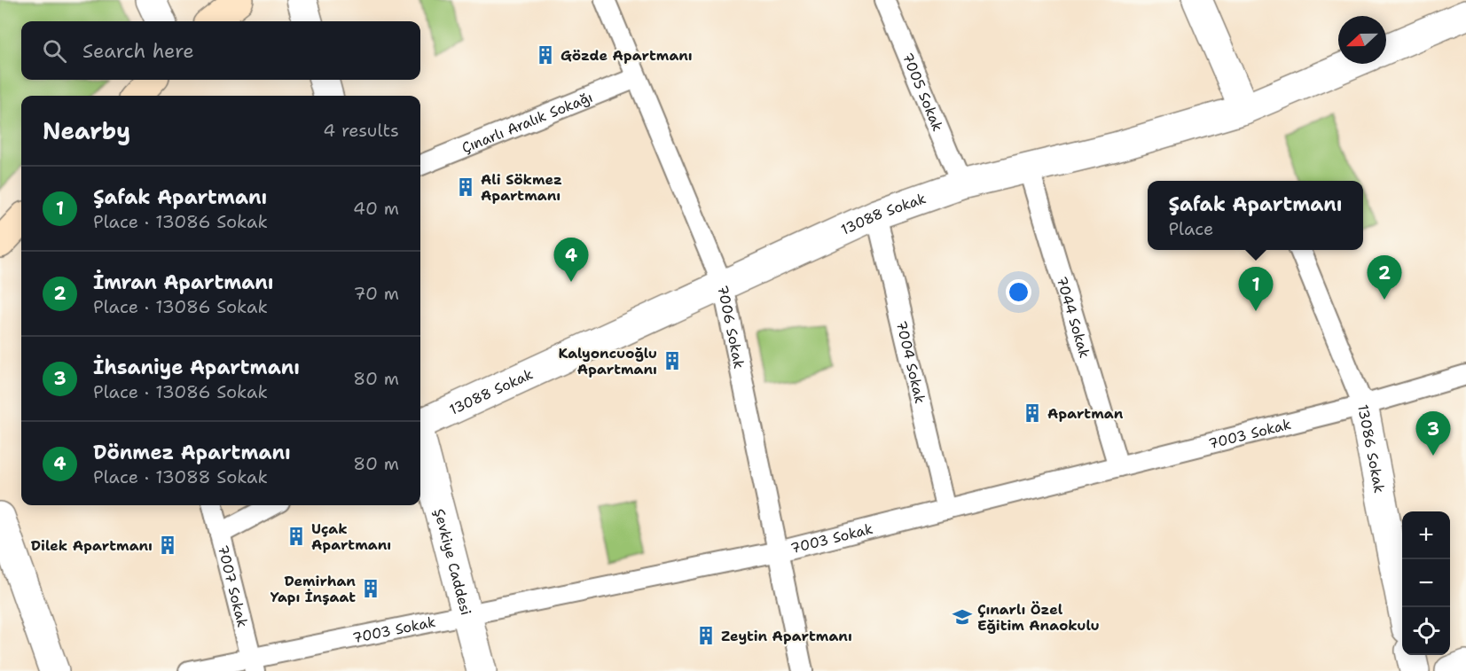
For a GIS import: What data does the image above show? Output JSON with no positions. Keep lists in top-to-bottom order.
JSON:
{
  "streets": {
    "street": ["13088 Sokak", "13086 Sokak", "Şevkiye Caddesi"],
    "lane": [
      "7005 Sokak",
      "Çınarlı Aralık Sokağı",
      "7044 Sokak",
      "7006 Sokak",
      "7004 Sokak",
      "7003 Sokak",
      "7007 Sokak"
    ]
  },
  "crossings": [
    ["7005 Sokak", "13088 Sokak"],
    ["Çınarlı Aralık Sokağı", "7006 Sokak"],
    ["13088 Sokak", "7044 Sokak"],
    ["13088 Sokak", "7006 Sokak"],
    ["13088 Sokak", "7004 Sokak"],
    ["7044 Sokak", "7003 Sokak"],
    ["7006 Sokak", "7003 Sokak"],
    ["7004 Sokak", "7003 Sokak"],
    ["7003 Sokak", "13086 Sokak"],
    ["7003 Sokak", "Şevkiye Caddesi"],
    ["7003 Sokak", "7007 Sokak"]
  ],
  "places": {
    "building": [
      "Gözde Apartmanı",
      "Ali Sökmez Apartmanı",
      "Kalyoncuoğlu Apartmanı",
      "Apartman",
      "Uçak Apartmanı",
      "Dilek Apartmanı",
      "Demirhan Yapı İnşaat",
      "Zeytin Apartmanı"
    ],
    "school or university": ["Çınarlı Özel Eğitim Anaokulu"]
  },
  "north": "left",
  "page": {
    "search": "Search here",
    "heading": ["Nearby", "4 results"],
    "list": [
      {
        "mark": "1",
        "name": "Şafak Apartmanı",
        "note": "Place · 13086 Sokak",
        "value": "40 m"
      },
      {
        "mark": "2",
        "name": "İmran Apartmanı",
        "note": "Place · 13086 Sokak",
        "value": "70 m"
      },
      {
        "mark": "3",
        "name": "İhsaniye Apartmanı",
        "note": "Place · 13086 Sokak",
        "value": "80 m"
      },
      {
        "mark": "4",
        "name": "Dönmez Apartmanı",
        "note": "Place · 13088 Sokak",
        "value": "80 m"
      }
    ],
    "popup": ["Şafak Apartmanı", "Place"],
    "pins": [
      "4",
      "2",
      "1",
      "3"
    ],
    "map_buttons": ["+", "−"]
  }
}
